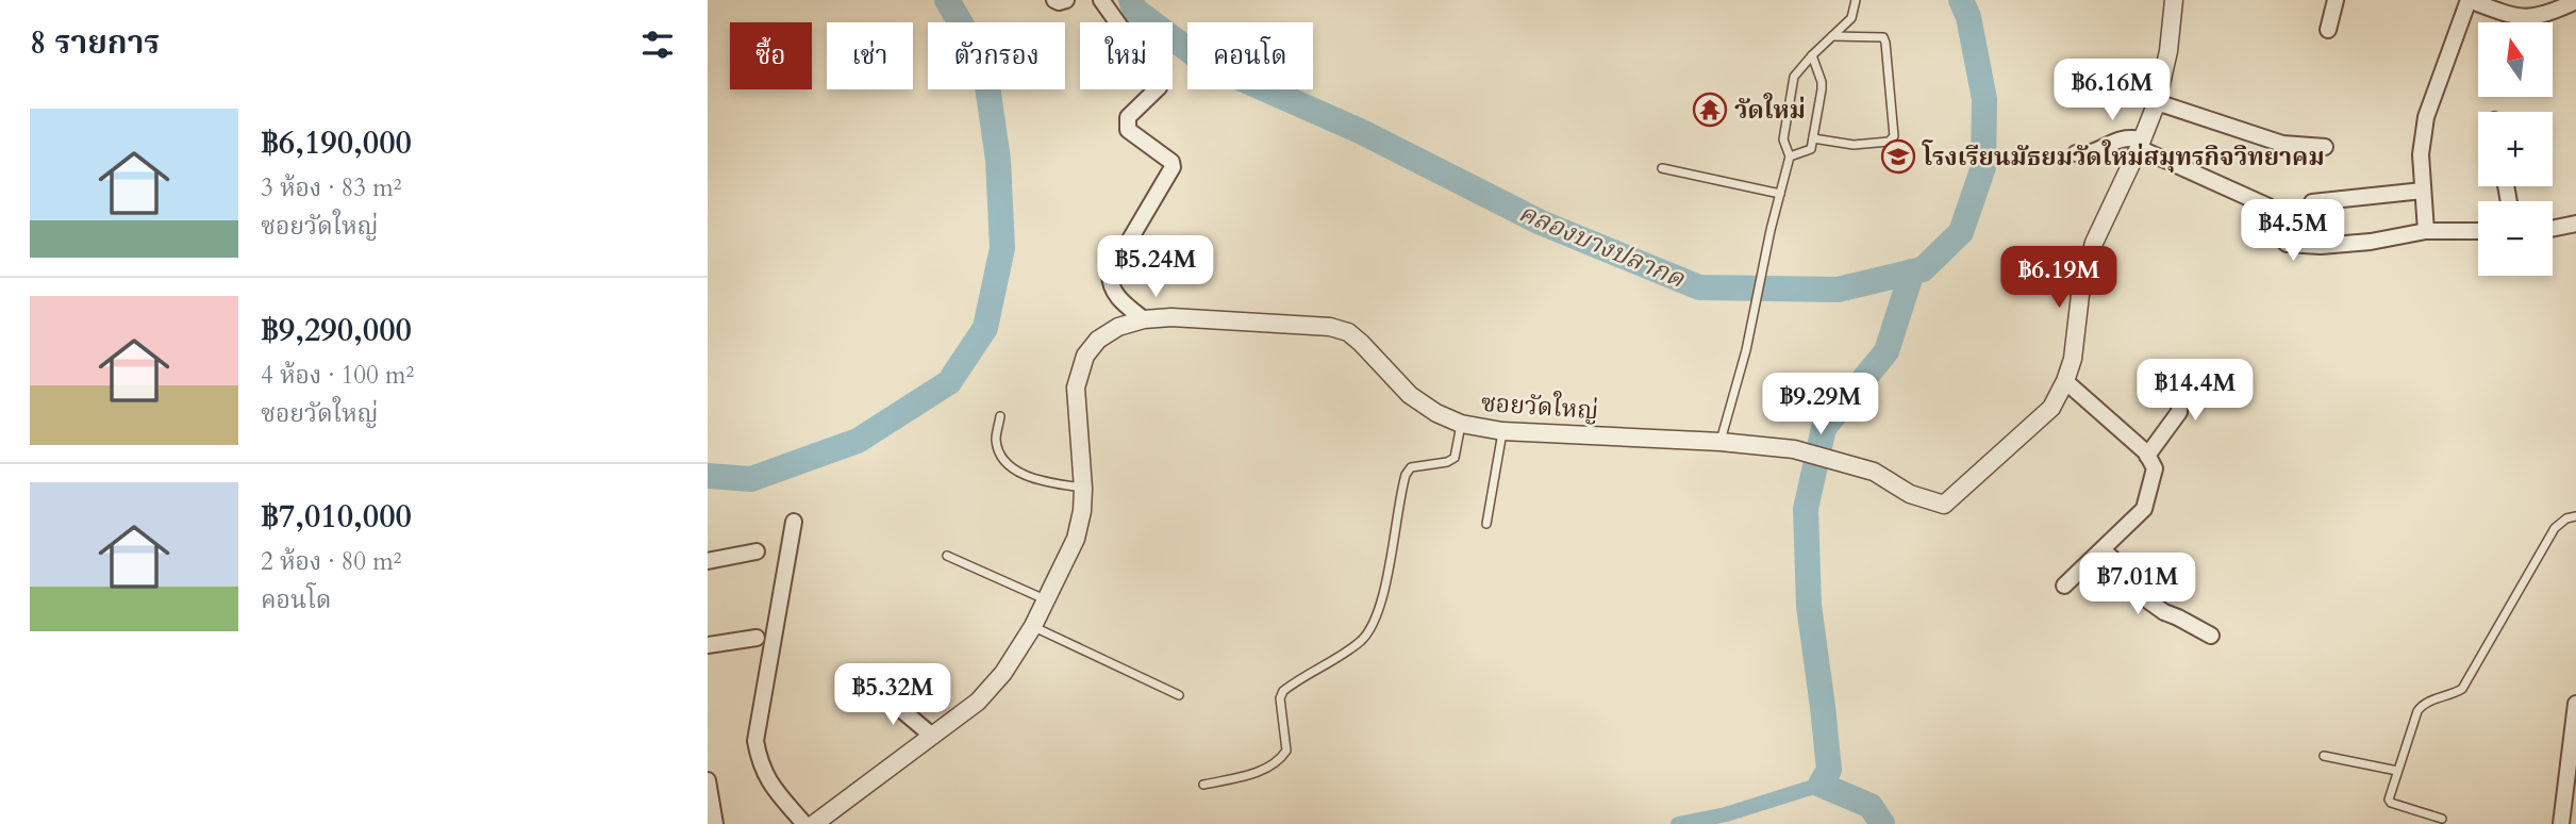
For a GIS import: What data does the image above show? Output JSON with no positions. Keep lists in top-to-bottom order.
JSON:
{
  "streets": {
    "street": ["ซอยวัดใหญ่"]
  },
  "water": ["คลองบางปลากด"],
  "places": {
    "temple": ["วัดใหม่"],
    "school or university": ["โรงเรียนมัธยมวัดใหม่สมุทรกิจวิทยาคม"]
  },
  "north": "top",
  "page": {
    "heading": "8 รายการ",
    "map_buttons": ["+", "−"],
    "chip": [
      "ซื้อ",
      "เช่า",
      "ตัวกรอง",
      "ใหม่",
      "คอนโด"
    ],
    "price": [
      "฿6.16M",
      "฿4.5M",
      "฿5.24M",
      "฿6.19M",
      "฿14.4M",
      "฿9.29M",
      "฿7.01M",
      "฿5.32M"
    ],
    "list": [
      {
        "name": "฿6,190,000",
        "note": "3 ห้อง · 83 m² · ซอยวัดใหญ่"
      },
      {
        "name": "฿9,290,000",
        "note": "4 ห้อง · 100 m² · ซอยวัดใหญ่"
      },
      {
        "name": "฿7,010,000",
        "note": "2 ห้อง · 80 m² · คอนโด"
      }
    ]
  }
}
